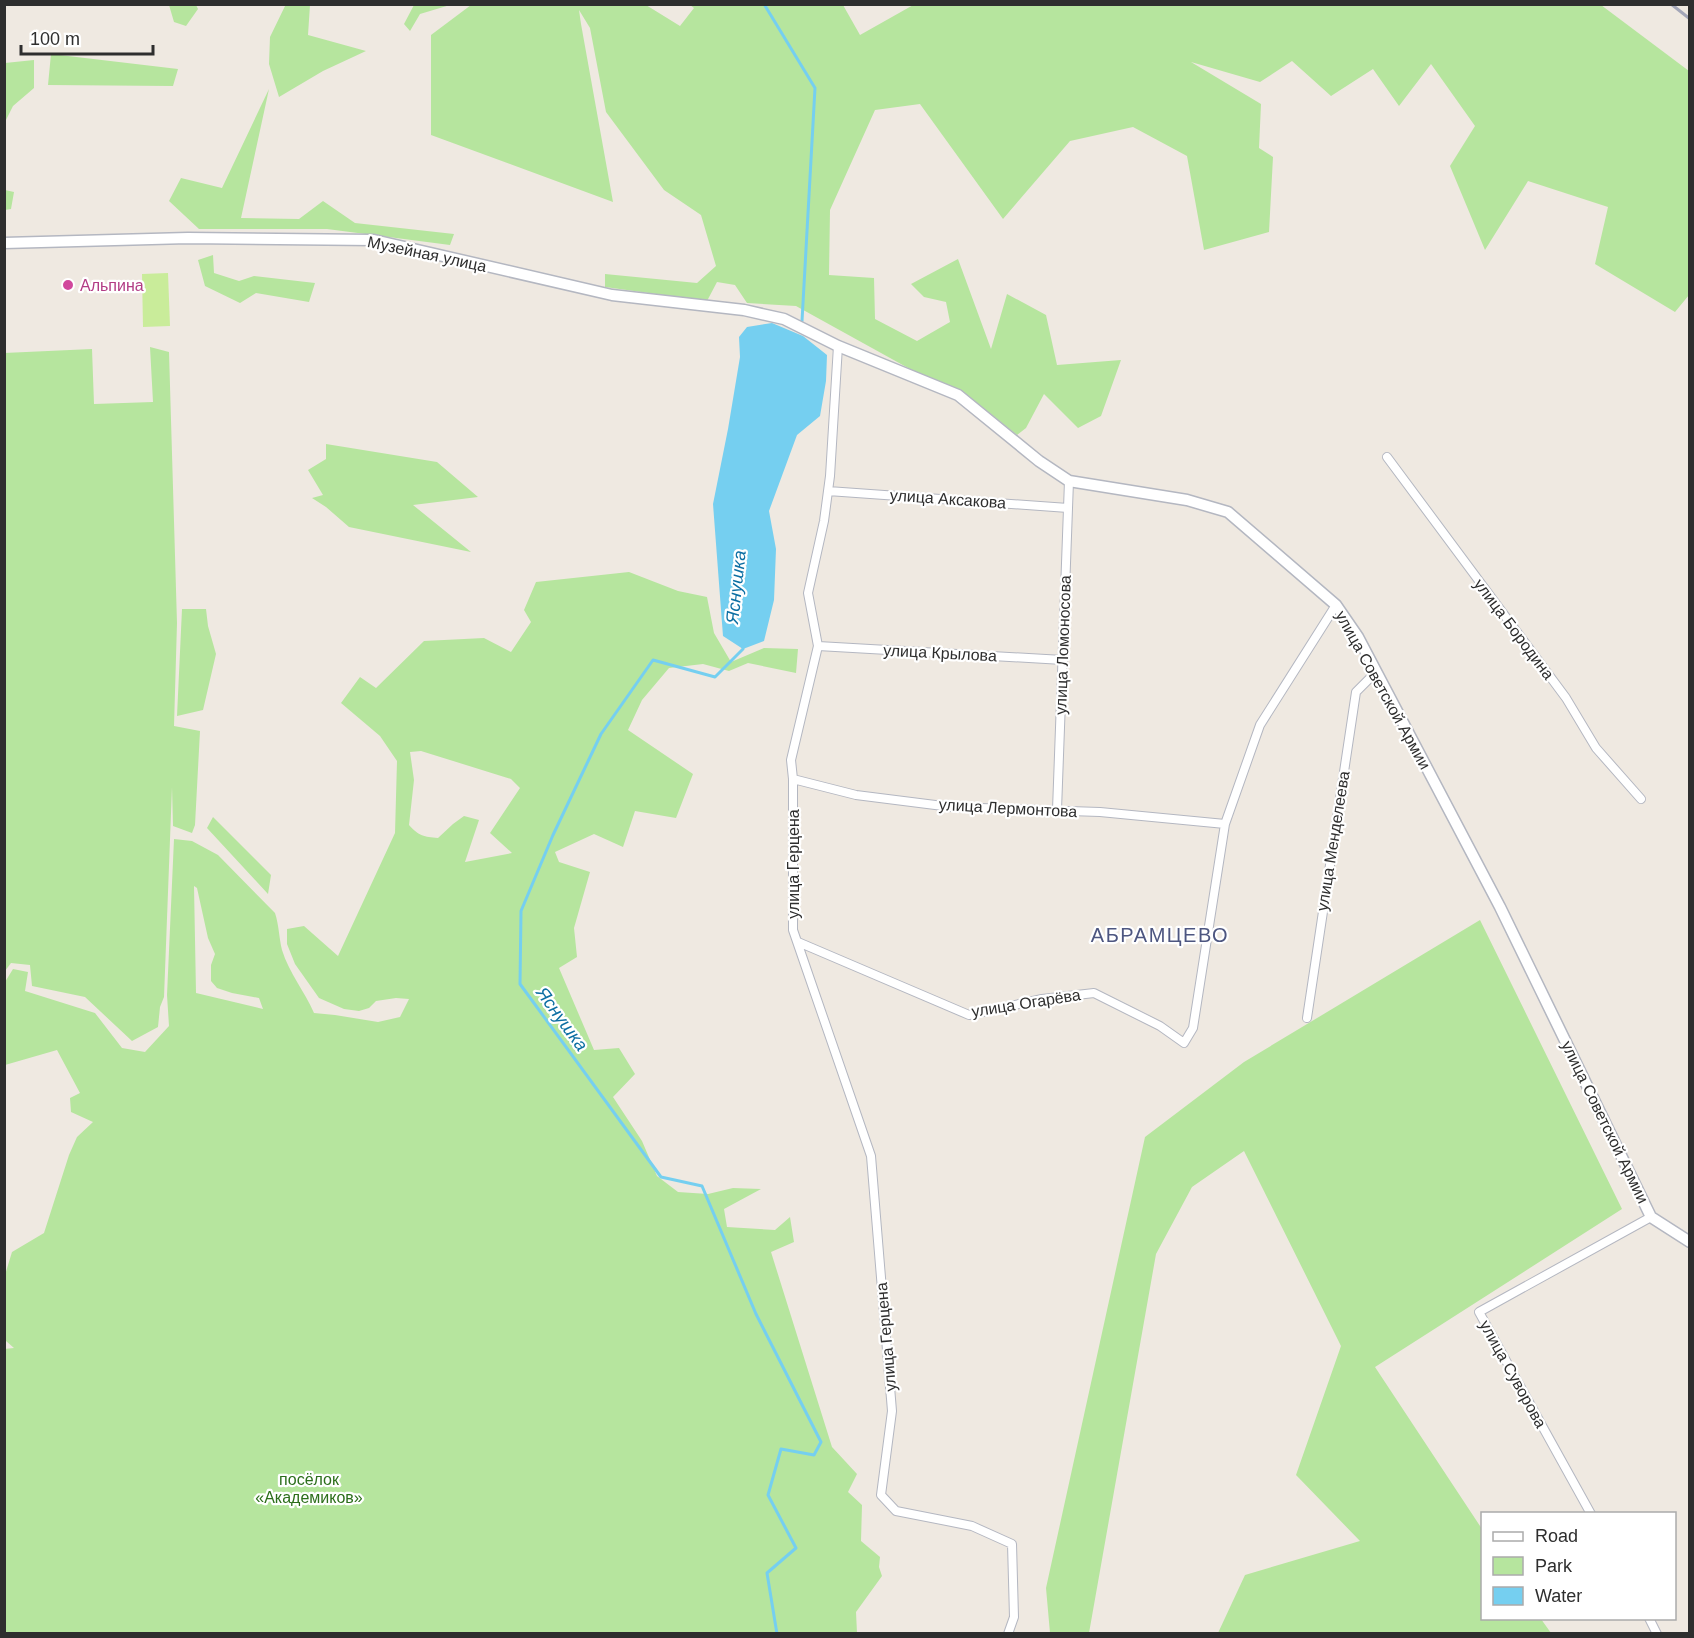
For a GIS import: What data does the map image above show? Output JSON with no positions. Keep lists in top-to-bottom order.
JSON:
{
  "streets": {
    "street": [
      "Музейная улица",
      "улица Аксакова",
      "улица Бородина",
      "улица Ломоносова",
      "улица Крылова",
      "улица Советской Армии",
      "улица Лермонтова",
      "улица Менделеева",
      "улица Герцена",
      "улица Огарёва",
      "улица Суворова"
    ]
  },
  "crossings": [
    ["Музейная улица", "улица Советской Армии"],
    ["Музейная улица", "улица Герцена"],
    ["улица Аксакова", "улица Ломоносова"],
    ["улица Аксакова", "улица Герцена"],
    ["улица Ломоносова", "улица Крылова"],
    ["улица Ломоносова", "улица Советской Армии"],
    ["улица Ломоносова", "улица Лермонтова"],
    ["улица Крылова", "улица Герцена"],
    ["улица Советской Армии", "улица Менделеева"],
    ["улица Советской Армии", "улица Герцена"],
    ["улица Советской Армии", "улица Суворова"],
    ["улица Лермонтова", "улица Герцена"],
    ["улица Лермонтова", "улица Огарёва"],
    ["улица Герцена", "улица Огарёва"]
  ],
  "districts": ["АБРАМЦЕВО"],
  "water": ["Яснушка"],
  "parks": ["посёлок «Академиков»"],
  "places": ["Альпина"],
  "legend": ["Road", "Park", "Water"],
  "scale_bar": "100 m"
}
